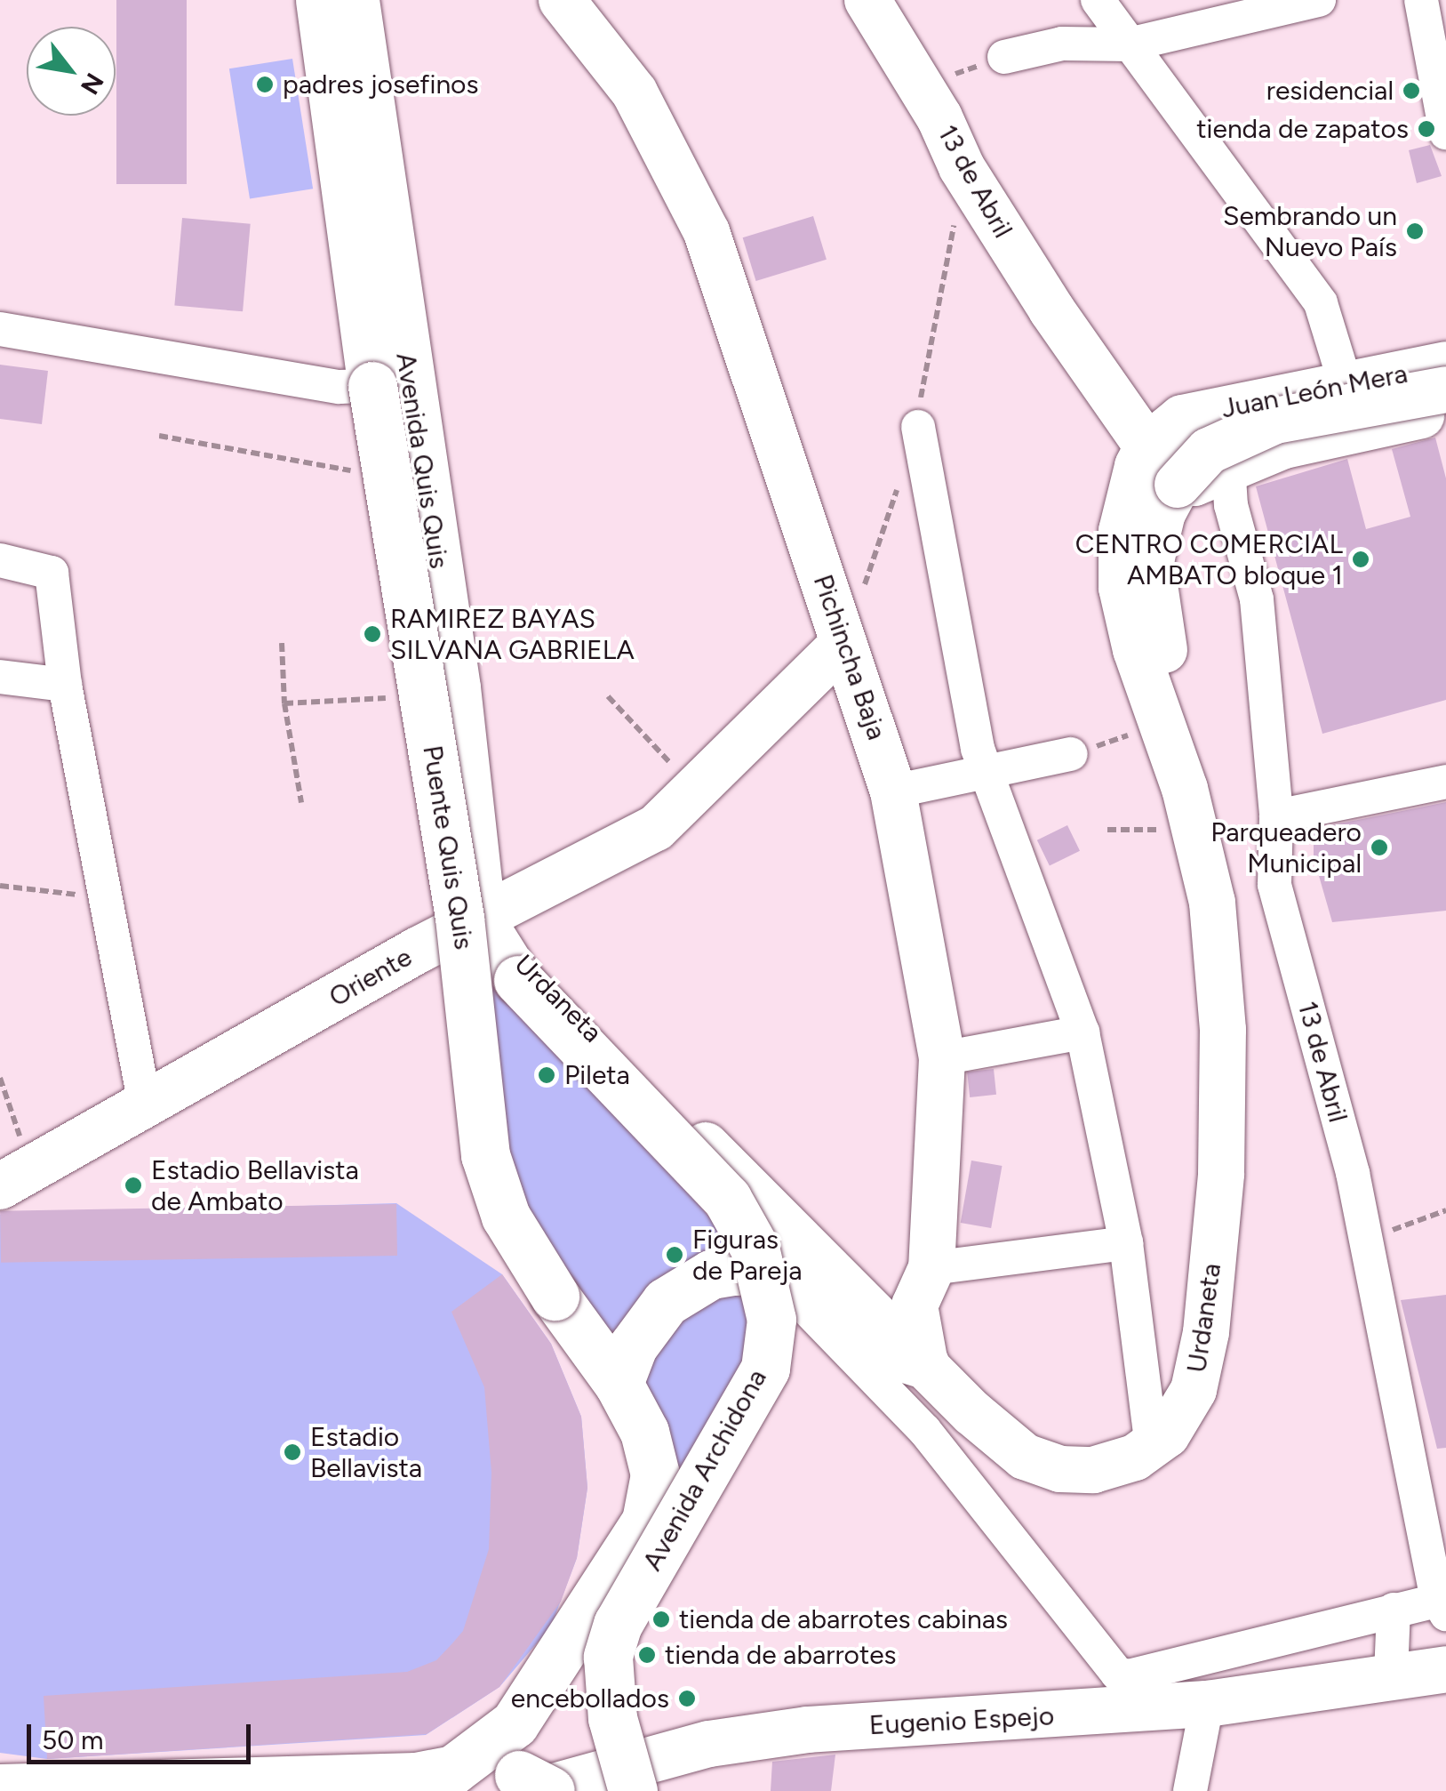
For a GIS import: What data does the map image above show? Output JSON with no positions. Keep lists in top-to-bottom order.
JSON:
{
  "streets": {
    "main road": ["Avenida Quis Quis", "Puente Quis Quis", "Avenida Archidona"],
    "street": [
      "13 de Abril",
      "Juan León Mera",
      "Pichincha Baja",
      "Oriente",
      "Urdaneta",
      "Eugenio Espejo"
    ]
  },
  "crossings": [
    ["13 de Abril", "Juan León Mera"],
    ["13 de Abril", "Urdaneta"],
    ["Juan León Mera", "Urdaneta"],
    ["Avenida Quis Quis", "Puente Quis Quis"],
    ["Avenida Quis Quis", "Oriente"],
    ["Avenida Quis Quis", "Urdaneta"],
    ["Avenida Quis Quis", "Avenida Archidona"],
    ["Pichincha Baja", "Oriente"],
    ["Pichincha Baja", "Urdaneta"],
    ["Puente Quis Quis", "Eugenio Espejo"],
    ["Oriente", "Urdaneta"],
    ["Oriente", "Avenida Archidona"],
    ["Urdaneta", "Avenida Archidona"]
  ],
  "places": [
    "padres josefinos",
    "residencial",
    "tienda de zapatos",
    "Sembrando un Nuevo País",
    "CENTRO COMERCIAL AMBATO bloque 1",
    "RAMIREZ BAYAS SILVANA GABRIELA",
    "Parqueadero Municipal",
    "Pileta",
    "Estadio Bellavista de Ambato",
    "Figuras de Pareja",
    "Estadio Bellavista",
    "tienda de abarrotes cabinas",
    "tienda de abarrotes",
    "encebollados"
  ],
  "scale_bar": "50 m",
  "north": "bottom right"
}
